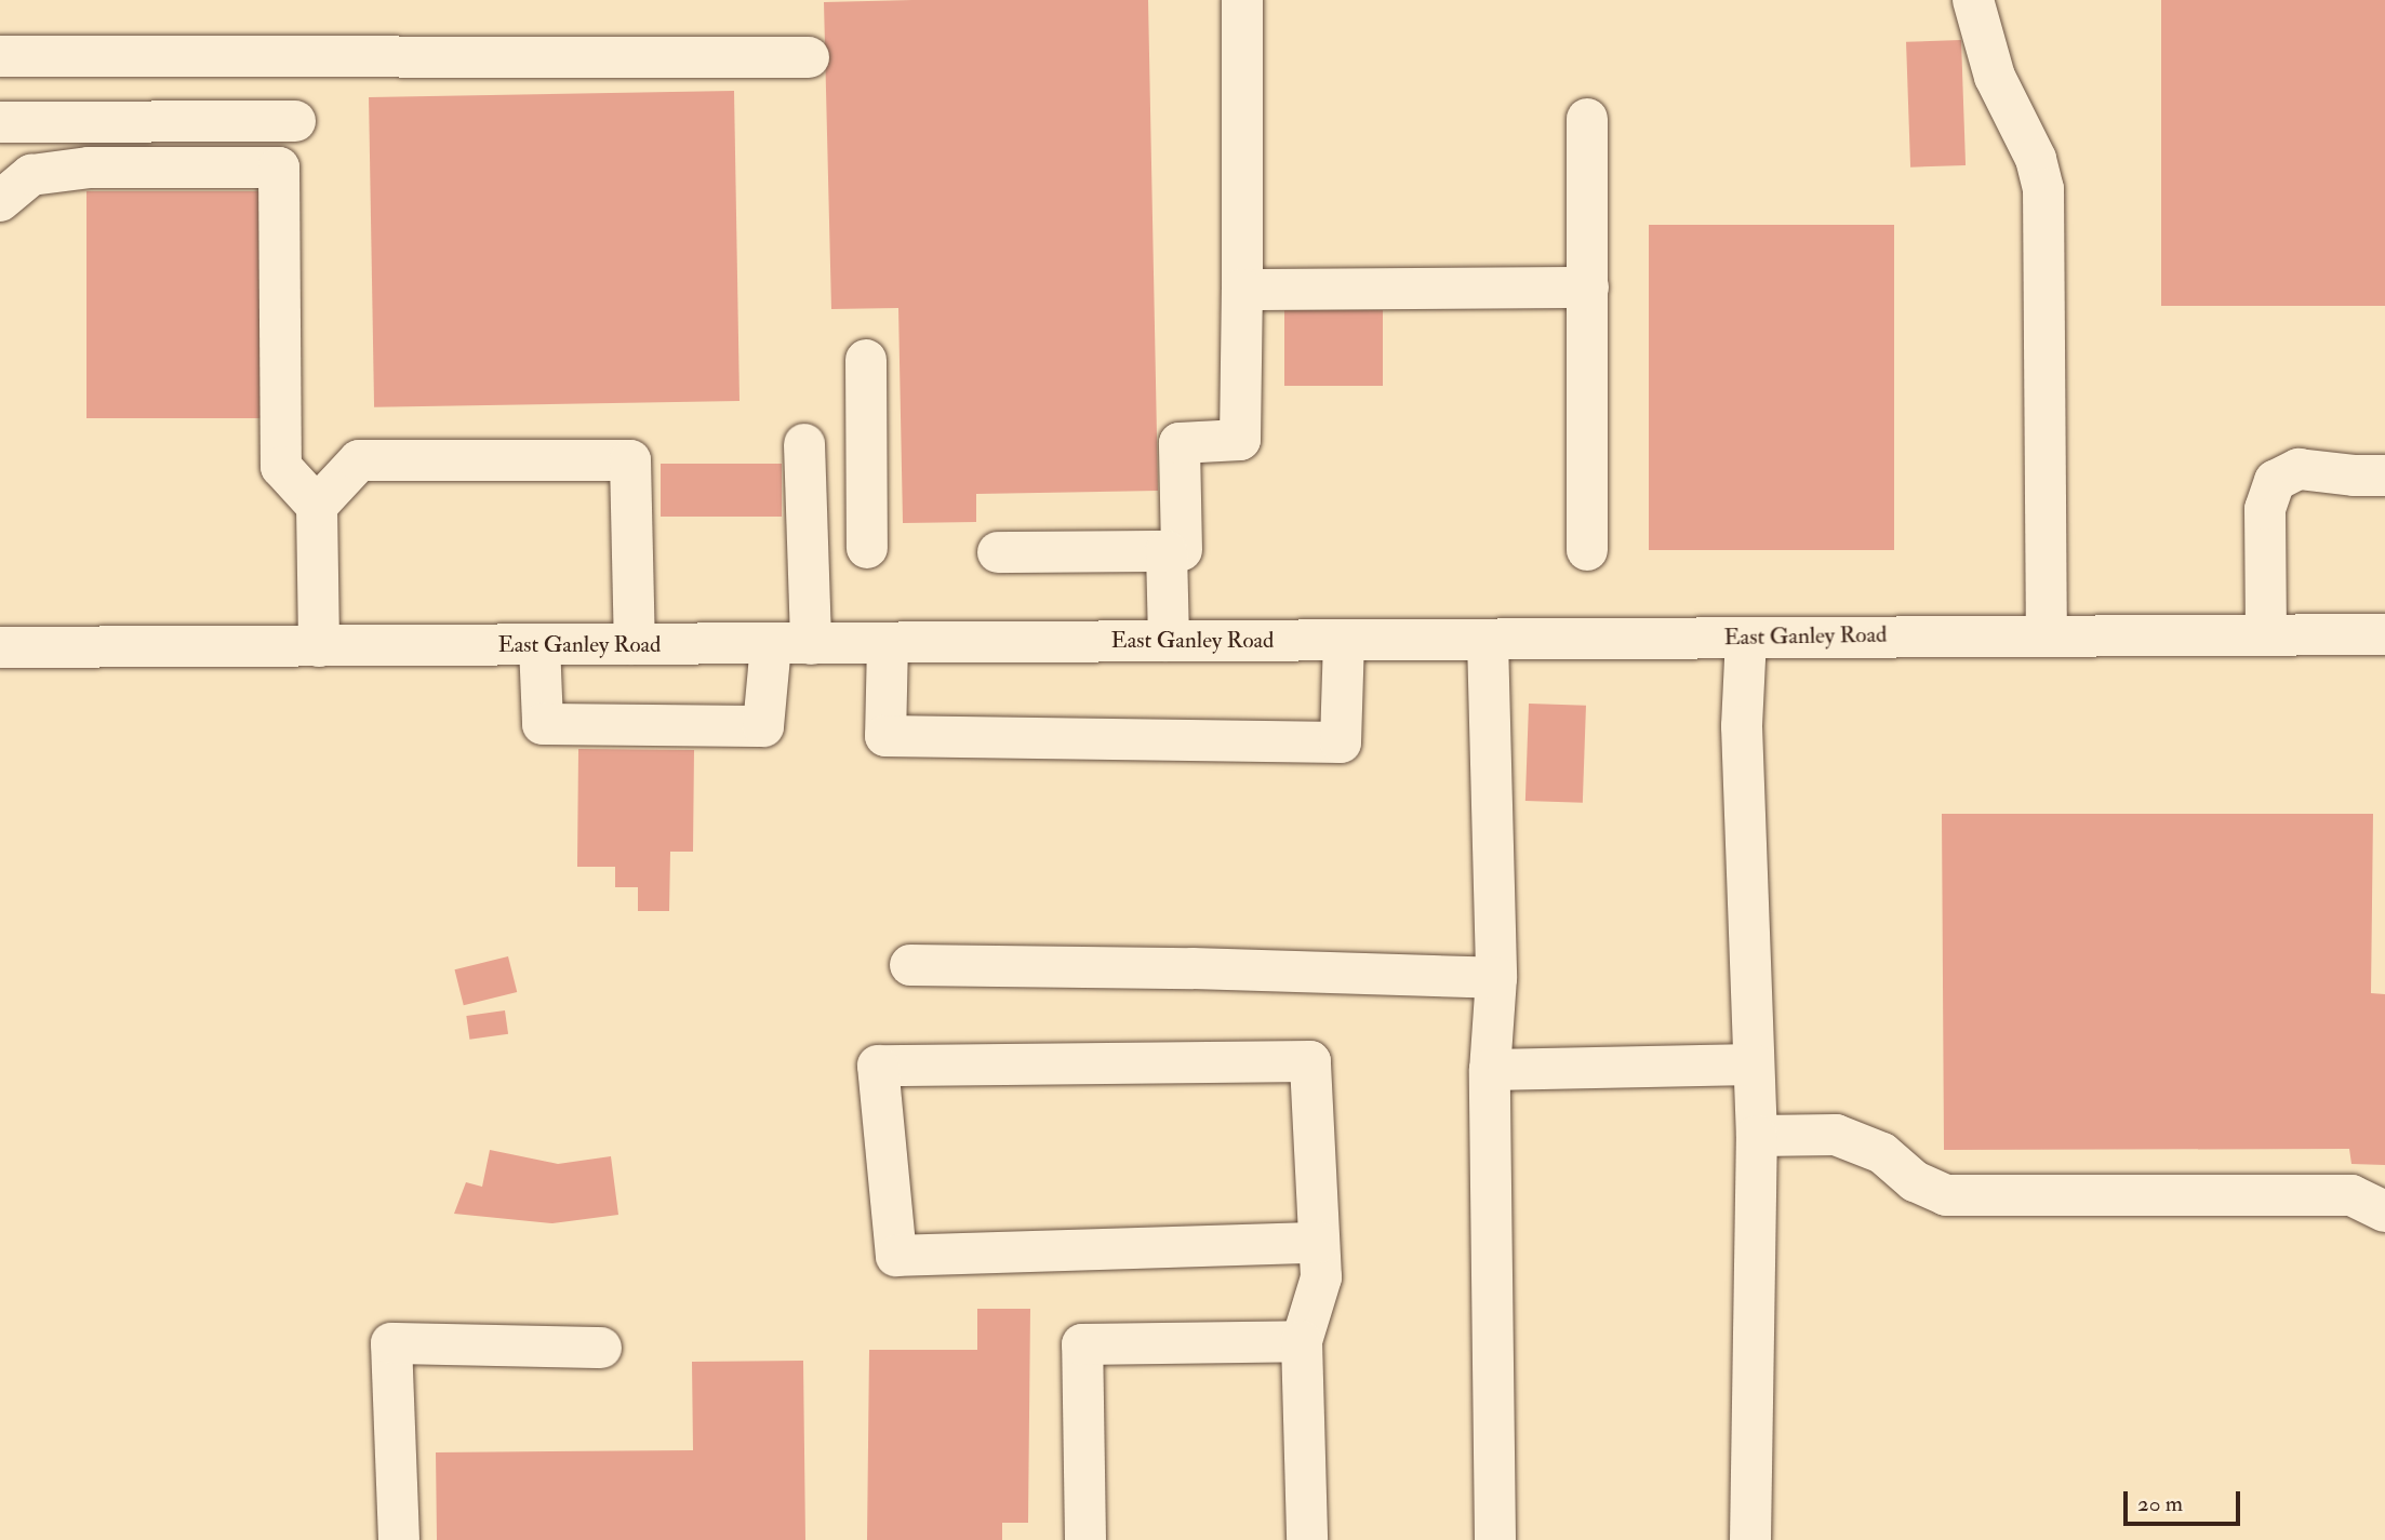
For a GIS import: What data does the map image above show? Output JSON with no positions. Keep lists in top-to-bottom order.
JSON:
{
  "streets": {
    "street": ["East Ganley Road"]
  },
  "scale_bar": "20 m"
}
